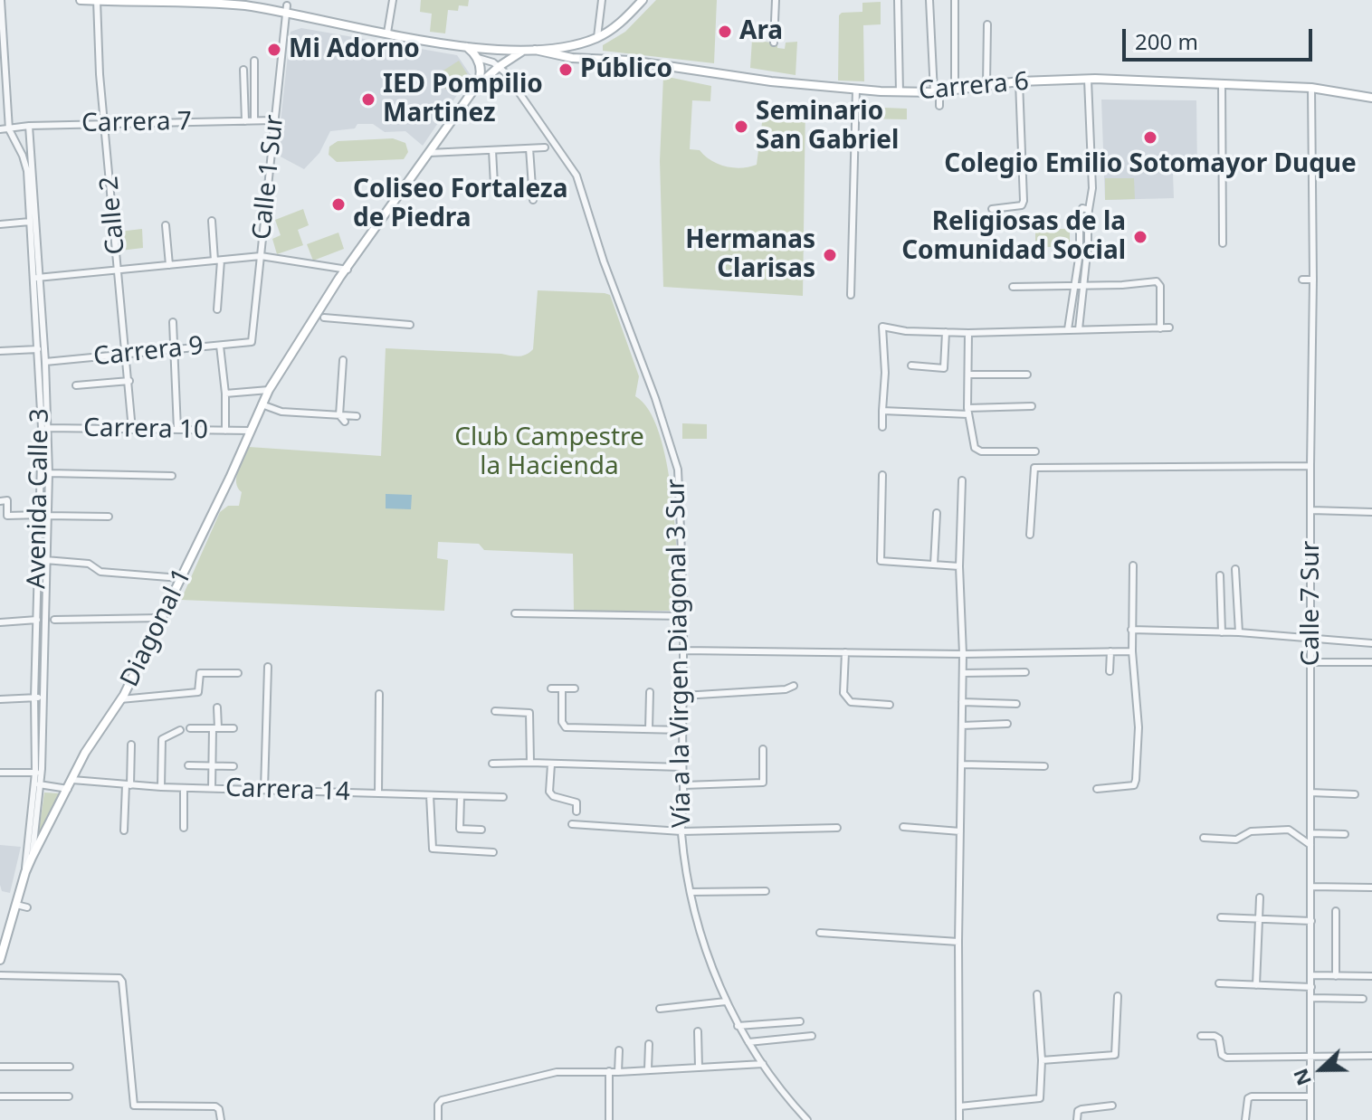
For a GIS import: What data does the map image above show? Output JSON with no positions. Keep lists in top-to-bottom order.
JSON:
{
  "streets": {
    "main road": ["Carrera 6", "Diagonal 1"],
    "street": [
      "Carrera 7",
      "Calle 1 Sur",
      "Calle 2",
      "Carrera 9",
      "Carrera 10",
      "Avenida Calle 3",
      "Calle 7 Sur",
      "Vía a la Virgen Diagonal 3 Sur",
      "Carrera 14"
    ]
  },
  "crossings": [
    ["Carrera 6", "Calle 1 Sur"],
    ["Carrera 6", "Calle 2"],
    ["Carrera 6", "Calle 7 Sur"],
    ["Carrera 6", "Diagonal 1"],
    ["Carrera 7", "Calle 1 Sur"],
    ["Carrera 7", "Calle 2"],
    ["Carrera 7", "Avenida Calle 3"],
    ["Calle 1 Sur", "Carrera 9"],
    ["Calle 2", "Carrera 9"],
    ["Calle 2", "Carrera 10"],
    ["Carrera 9", "Avenida Calle 3"],
    ["Carrera 10", "Avenida Calle 3"],
    ["Carrera 10", "Diagonal 1"],
    ["Avenida Calle 3", "Diagonal 1"],
    ["Diagonal 1", "Vía a la Virgen Diagonal 3 Sur"],
    ["Diagonal 1", "Carrera 14"]
  ],
  "parks": ["Club Campestre la Hacienda"],
  "places": [
    "Ara",
    "Mi Adorno",
    "Público",
    "IED Pompilio Martinez",
    "Seminario San Gabriel",
    "Colegio Emilio Sotomayor Duque",
    "Coliseo Fortaleza de Piedra",
    "Religiosas de la Comunidad Social",
    "Hermanas Clarisas"
  ],
  "scale_bar": "200 m",
  "north": "left"
}
